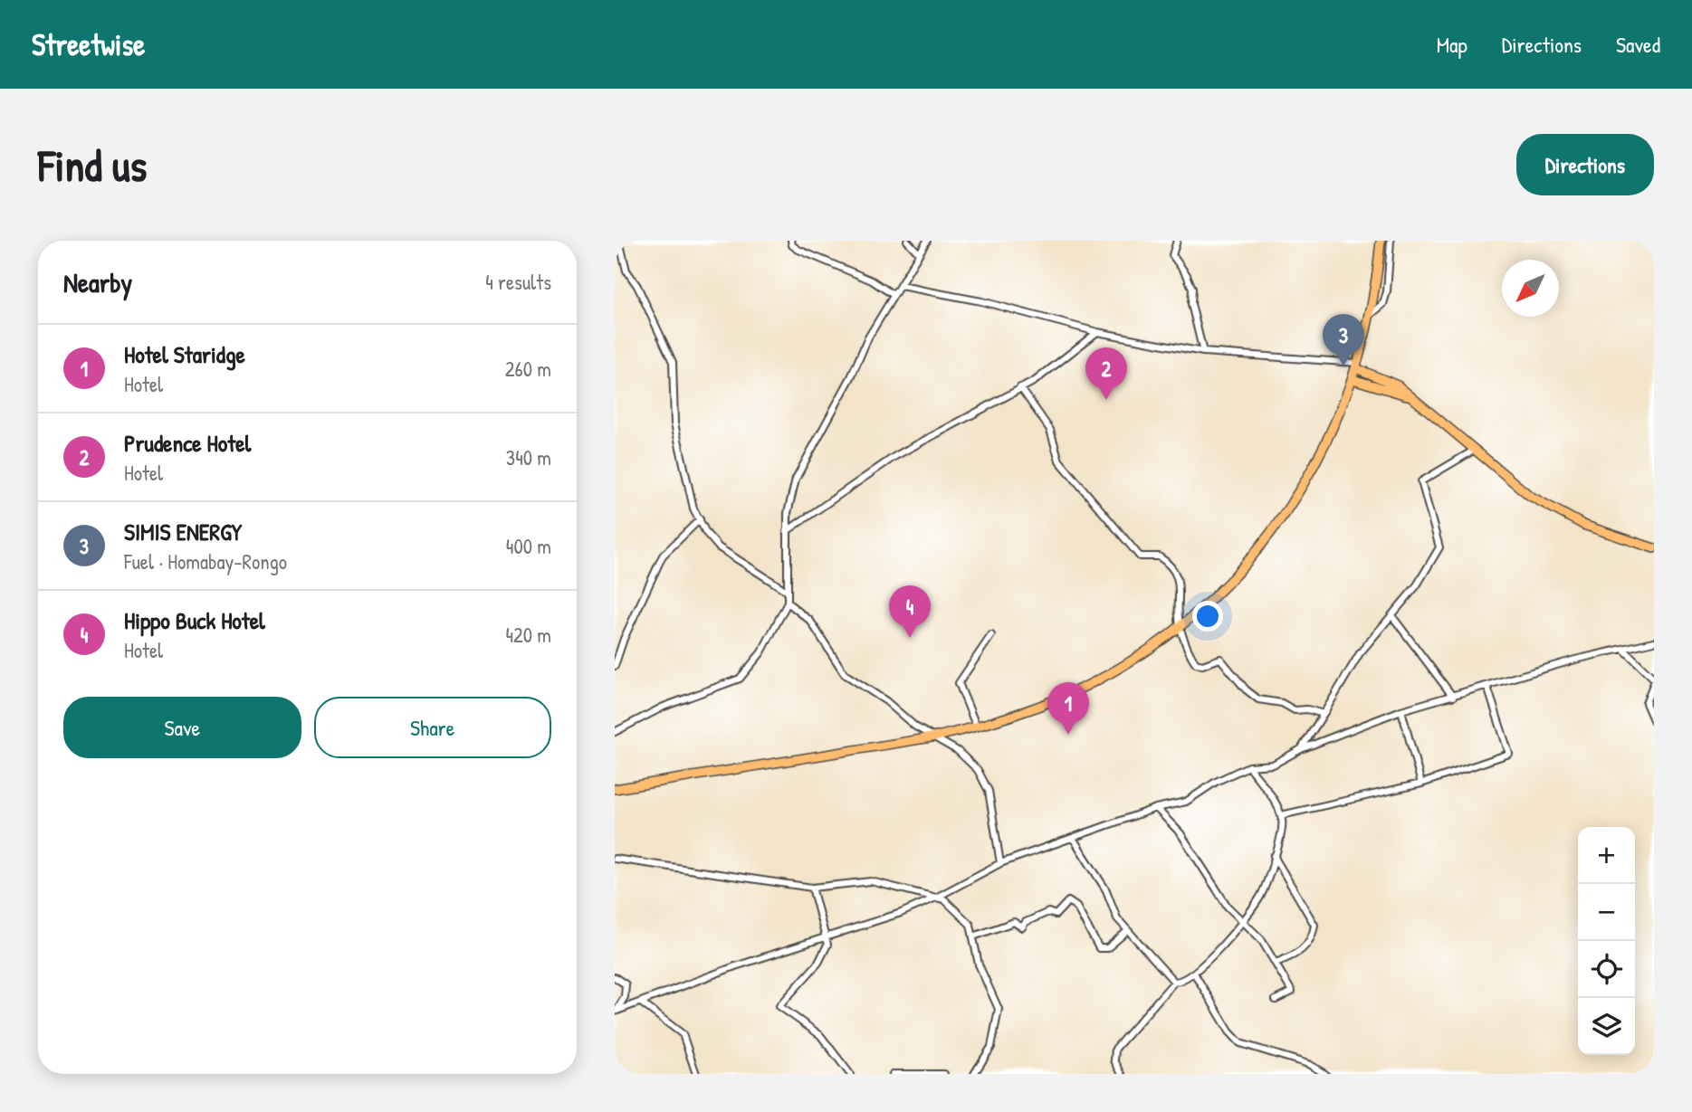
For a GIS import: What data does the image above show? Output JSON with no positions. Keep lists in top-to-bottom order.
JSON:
{
  "north": "bottom left",
  "page": {
    "header": "Streetwise",
    "nav": ["Map", "Directions", "Saved"],
    "buttons": [
      "Directions",
      ["Save", "Share"]
    ],
    "title": "Find us",
    "heading": ["Nearby", "4 results"],
    "pins": [
      "3",
      "2",
      "4",
      "1"
    ],
    "list": [
      {
        "mark": "1",
        "name": "Hotel Staridge",
        "note": "Hotel",
        "value": "260 m"
      },
      {
        "mark": "2",
        "name": "Prudence Hotel",
        "note": "Hotel",
        "value": "340 m"
      },
      {
        "mark": "3",
        "name": "SIMIS ENERGY",
        "note": "Fuel · Homabay-Rongo",
        "value": "400 m"
      },
      {
        "mark": "4",
        "name": "Hippo Buck Hotel",
        "note": "Hotel",
        "value": "420 m"
      }
    ],
    "map_buttons": ["+", "−"]
  }
}
